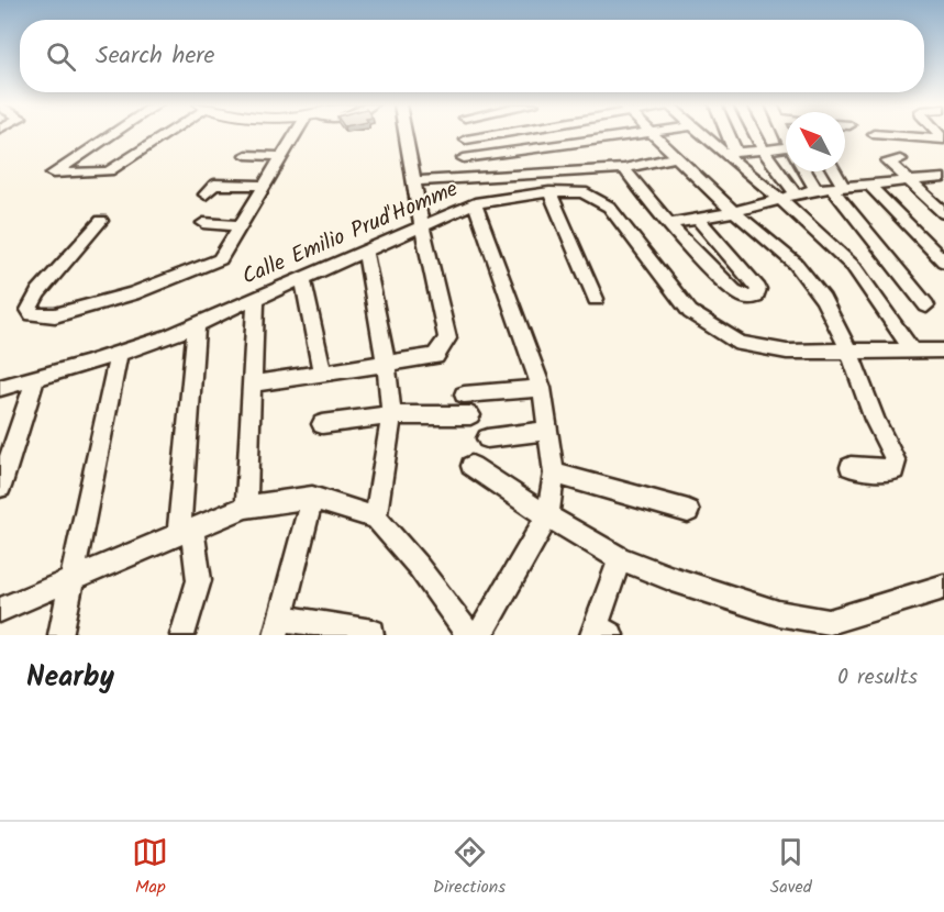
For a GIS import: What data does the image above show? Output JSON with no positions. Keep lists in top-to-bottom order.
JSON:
{
  "streets": {
    "street": ["Calle Emilio Prud'Homme"]
  },
  "north": "top left",
  "page": {
    "search": "Search here",
    "heading": ["Nearby", "0 results"],
    "nav": ["Map", "Directions", "Saved"]
  }
}
